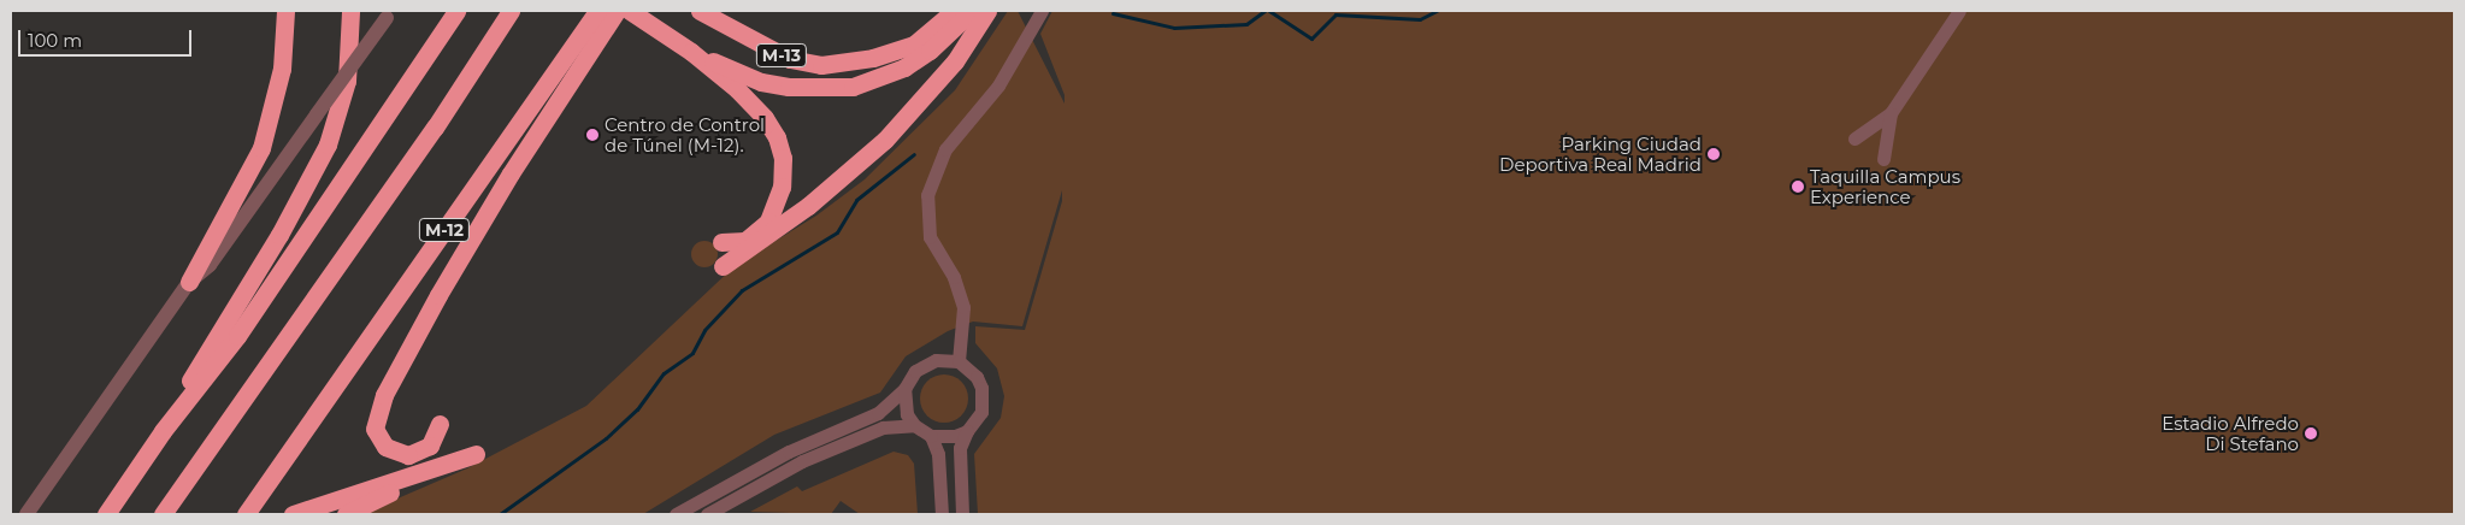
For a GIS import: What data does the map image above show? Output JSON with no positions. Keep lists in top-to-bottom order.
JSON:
{
  "streets": {
    "highway": ["M-13", "M-12"]
  },
  "places": [
    "Centro de Control de Túnel (M-12).",
    "Parking Ciudad Deportiva Real Madrid",
    "Taquilla Campus Experience",
    "Estadio Alfredo Di Stefano"
  ],
  "scale_bar": "100 m"
}
